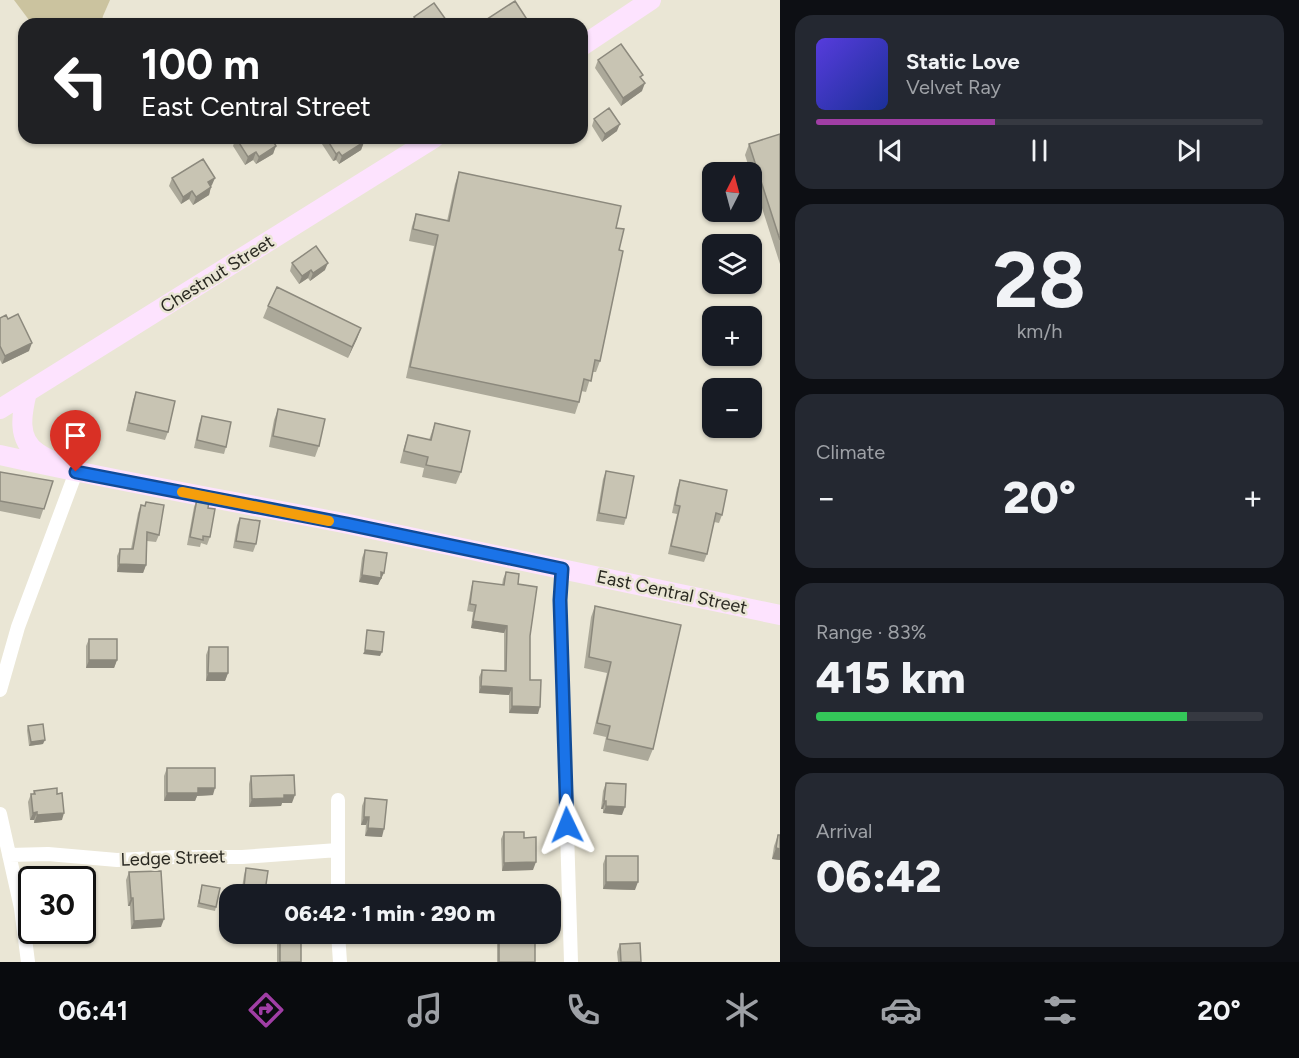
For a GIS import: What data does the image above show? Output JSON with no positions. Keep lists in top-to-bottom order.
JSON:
{
  "streets": {
    "main road": ["Chestnut Street", "East Central Street"],
    "street": ["Ledge Street"]
  },
  "north": "top",
  "page": {
    "turn": ["100 m", "East Central Street"],
    "song": ["Static Love", "Velvet Ray"],
    "map_buttons": ["+", "−"],
    "tile": [
      ["28", "km/h"],
      "Climate",
      ["Range · 83%", "415 km"],
      ["Arrival", "06:42"]
    ],
    "heat": ["−", "20°", "+"],
    "limit": "30",
    "trip": "06:42 · 1 min · 290 m",
    "tabs": ["06:41", "20°"]
  }
}
